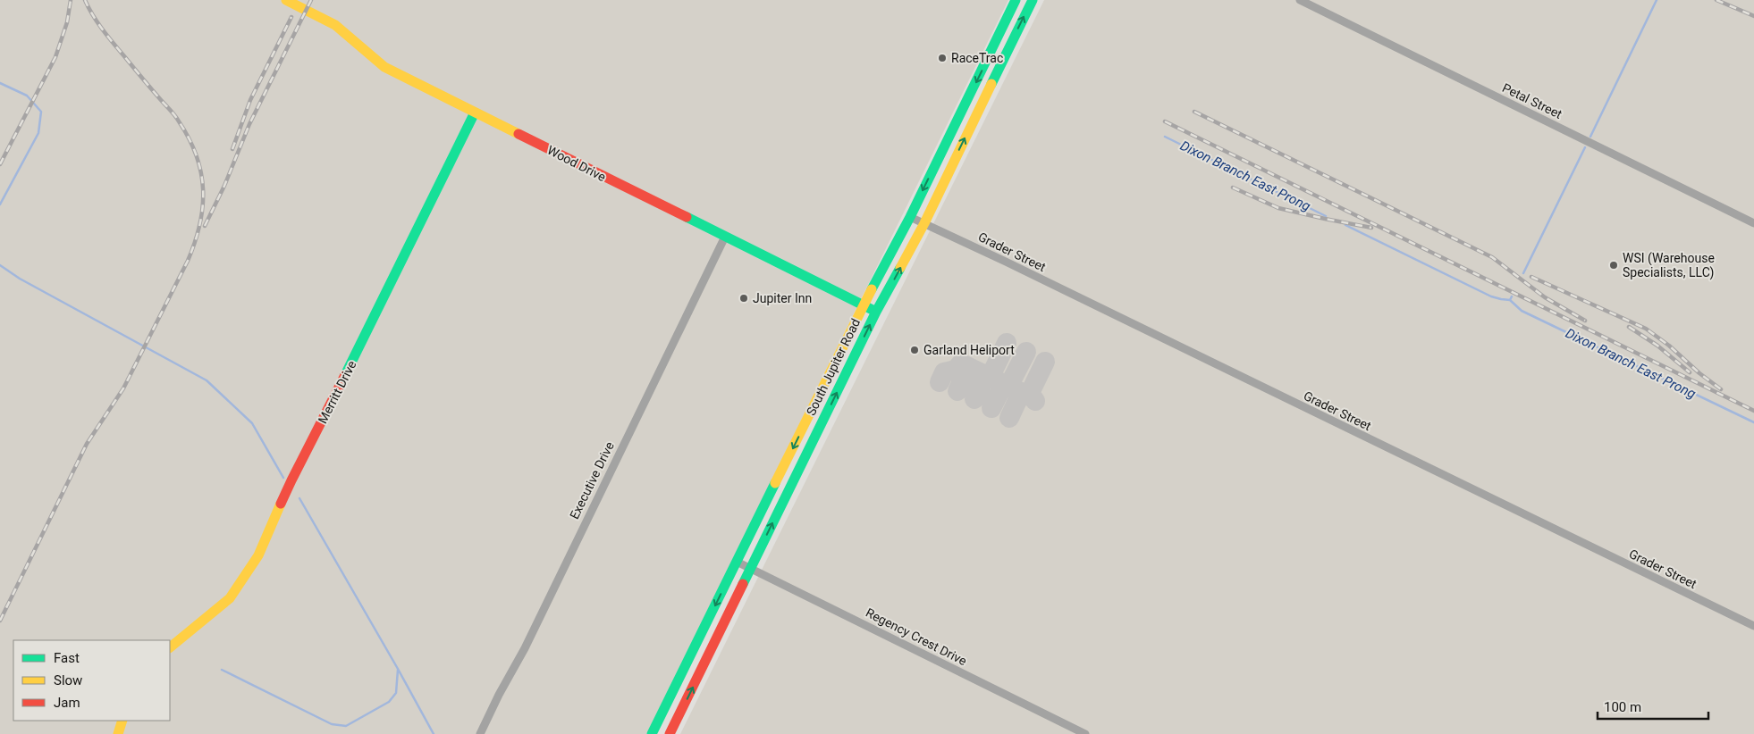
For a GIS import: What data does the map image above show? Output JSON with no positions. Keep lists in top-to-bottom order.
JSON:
{
  "streets": {
    "main road": ["Wood Drive", "South Jupiter Road", "Merritt Drive"],
    "street": [
      "Petal Street",
      "Grader Street",
      "Executive Drive",
      "Regency Crest Drive"
    ]
  },
  "crossings": [
    ["Wood Drive", "South Jupiter Road"],
    ["Wood Drive", "Merritt Drive"],
    ["Wood Drive", "Executive Drive"],
    ["Grader Street", "South Jupiter Road"],
    ["South Jupiter Road", "Regency Crest Drive"]
  ],
  "water": ["Dixon Branch East Prong"],
  "places": [
    "RaceTrac",
    "WSI (Warehouse Specialists, LLC)",
    "Jupiter Inn",
    "Garland Heliport"
  ],
  "legend": ["Fast", "Slow", "Jam"],
  "scale_bar": "100 m"
}
